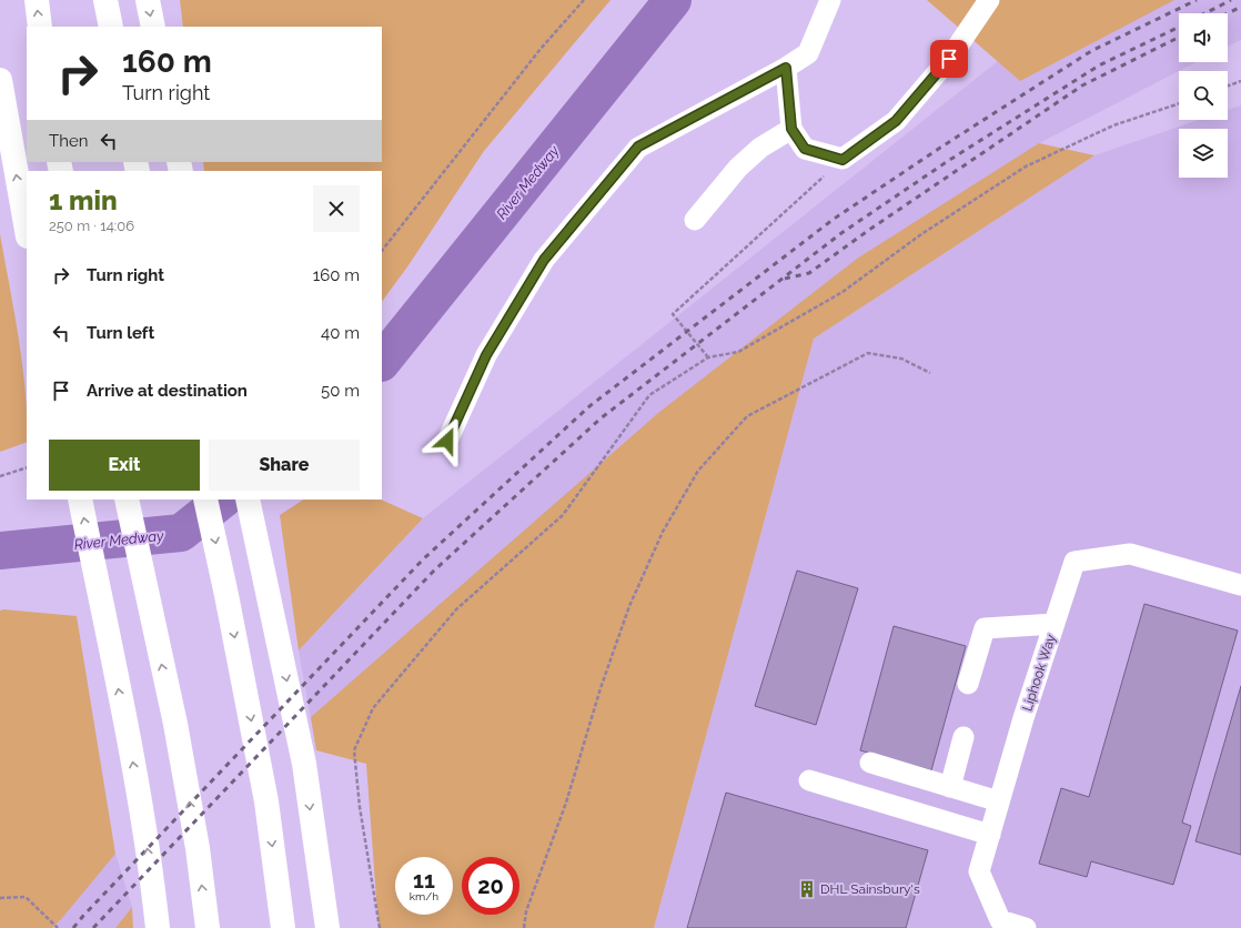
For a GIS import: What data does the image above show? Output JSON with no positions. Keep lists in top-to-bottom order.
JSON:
{
  "streets": {
    "street": ["Liphook Way"]
  },
  "water": ["River Medway"],
  "places": {
    "building": ["DHL Sainsbury's"]
  },
  "page": {
    "turn": ["160 m", "Turn right"],
    "then": "Then",
    "heading": ["1 min", "250 m · 14:06"],
    "list": [
      {
        "name": "Turn right",
        "value": "160 m"
      },
      {
        "name": "Turn left",
        "value": "40 m"
      },
      {
        "name": "Arrive at destination",
        "value": "50 m"
      }
    ],
    "buttons": ["Exit", "Share"],
    "speed": "11 km/h",
    "limit": "20"
  }
}
